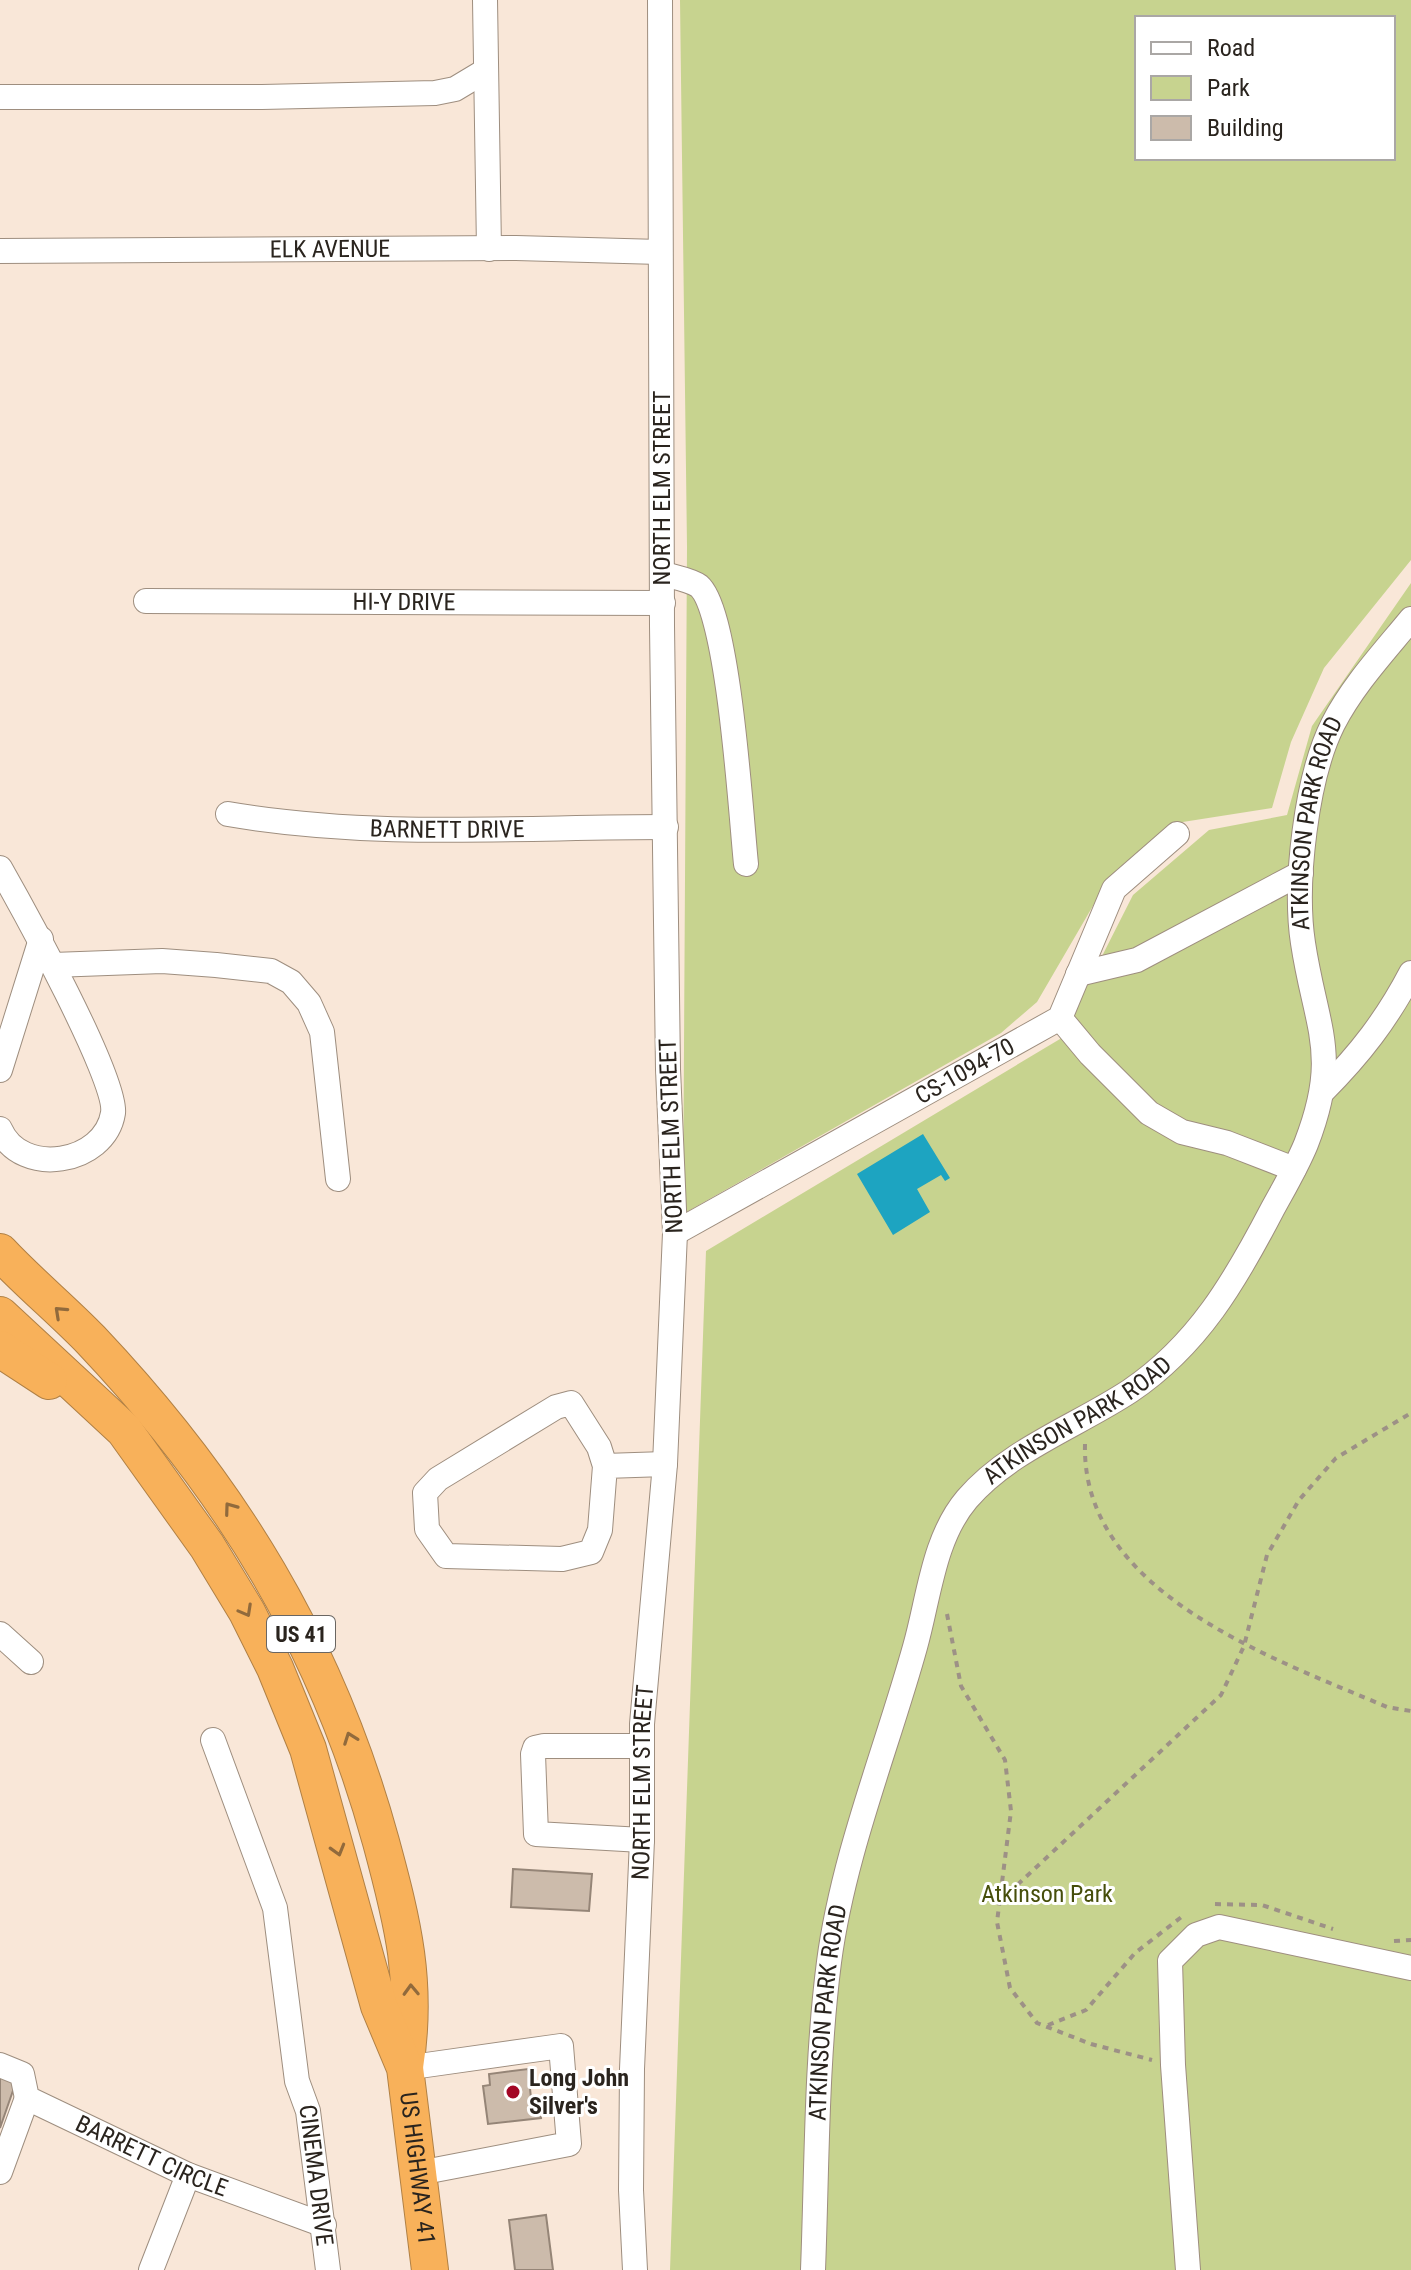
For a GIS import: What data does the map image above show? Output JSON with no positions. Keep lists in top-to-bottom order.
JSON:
{
  "streets": {
    "highway": ["US 41", "US HIGHWAY 41"],
    "street": [
      "ELK AVENUE",
      "NORTH ELM STREET",
      "HI-Y DRIVE",
      "ATKINSON PARK ROAD",
      "BARNETT DRIVE",
      "CS-1094-70",
      "BARRETT CIRCLE",
      "CINEMA DRIVE"
    ]
  },
  "crossings": [
    ["ELK AVENUE", "NORTH ELM STREET"],
    ["NORTH ELM STREET", "HI-Y DRIVE"],
    ["NORTH ELM STREET", "BARNETT DRIVE"],
    ["NORTH ELM STREET", "CS-1094-70"],
    ["US 41", "US HIGHWAY 41"],
    ["BARRETT CIRCLE", "CINEMA DRIVE"]
  ],
  "parks": ["Atkinson Park"],
  "places": ["Long John Silver's"],
  "legend": ["Road", "Park", "Building"]
}
